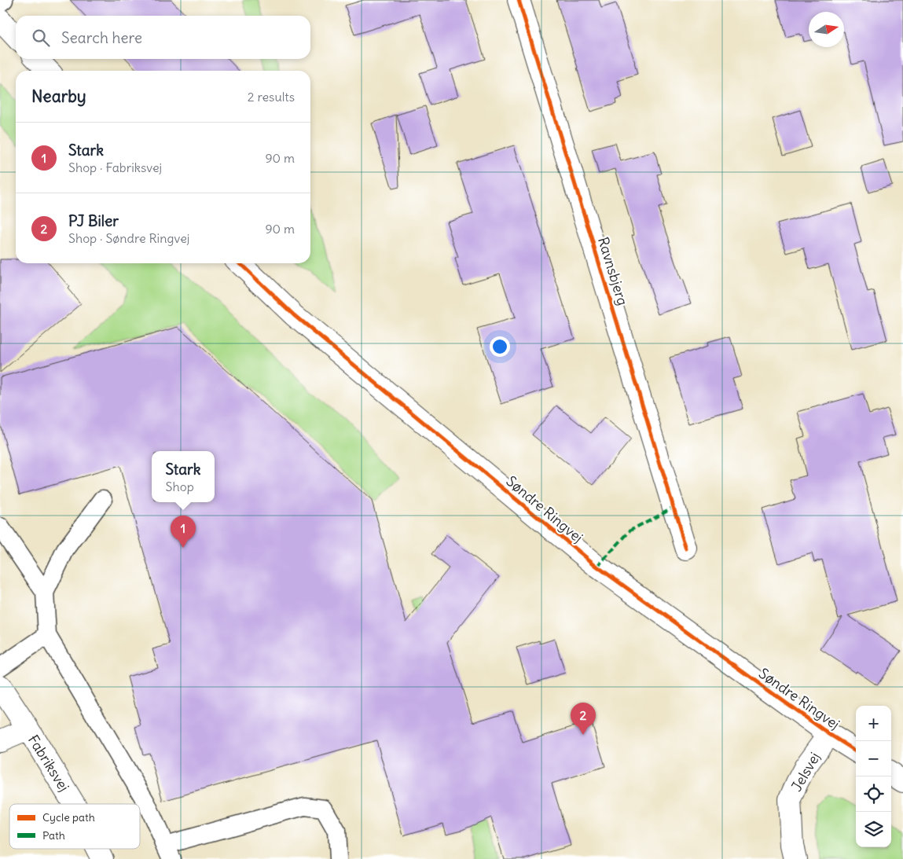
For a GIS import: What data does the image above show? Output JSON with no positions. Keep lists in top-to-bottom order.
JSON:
{
  "streets": {
    "street": [
      "Ravnsbjerg",
      "Søndre Ringvej",
      "Fabriksvej",
      "Jelsvej"
    ]
  },
  "crossings": [
    ["Søndre Ringvej", "Jelsvej"]
  ],
  "legend": ["Cycle path", "Path"],
  "north": "right",
  "page": {
    "search": "Search here",
    "heading": ["Nearby", "2 results"],
    "list": [
      {
        "mark": "1",
        "name": "Stark",
        "note": "Shop · Fabriksvej",
        "value": "90 m"
      },
      {
        "mark": "2",
        "name": "PJ Biler",
        "note": "Shop · Søndre Ringvej",
        "value": "90 m"
      }
    ],
    "popup": ["Stark", "Shop"],
    "pins": ["1", "2"],
    "map_buttons": ["+", "−"]
  }
}
